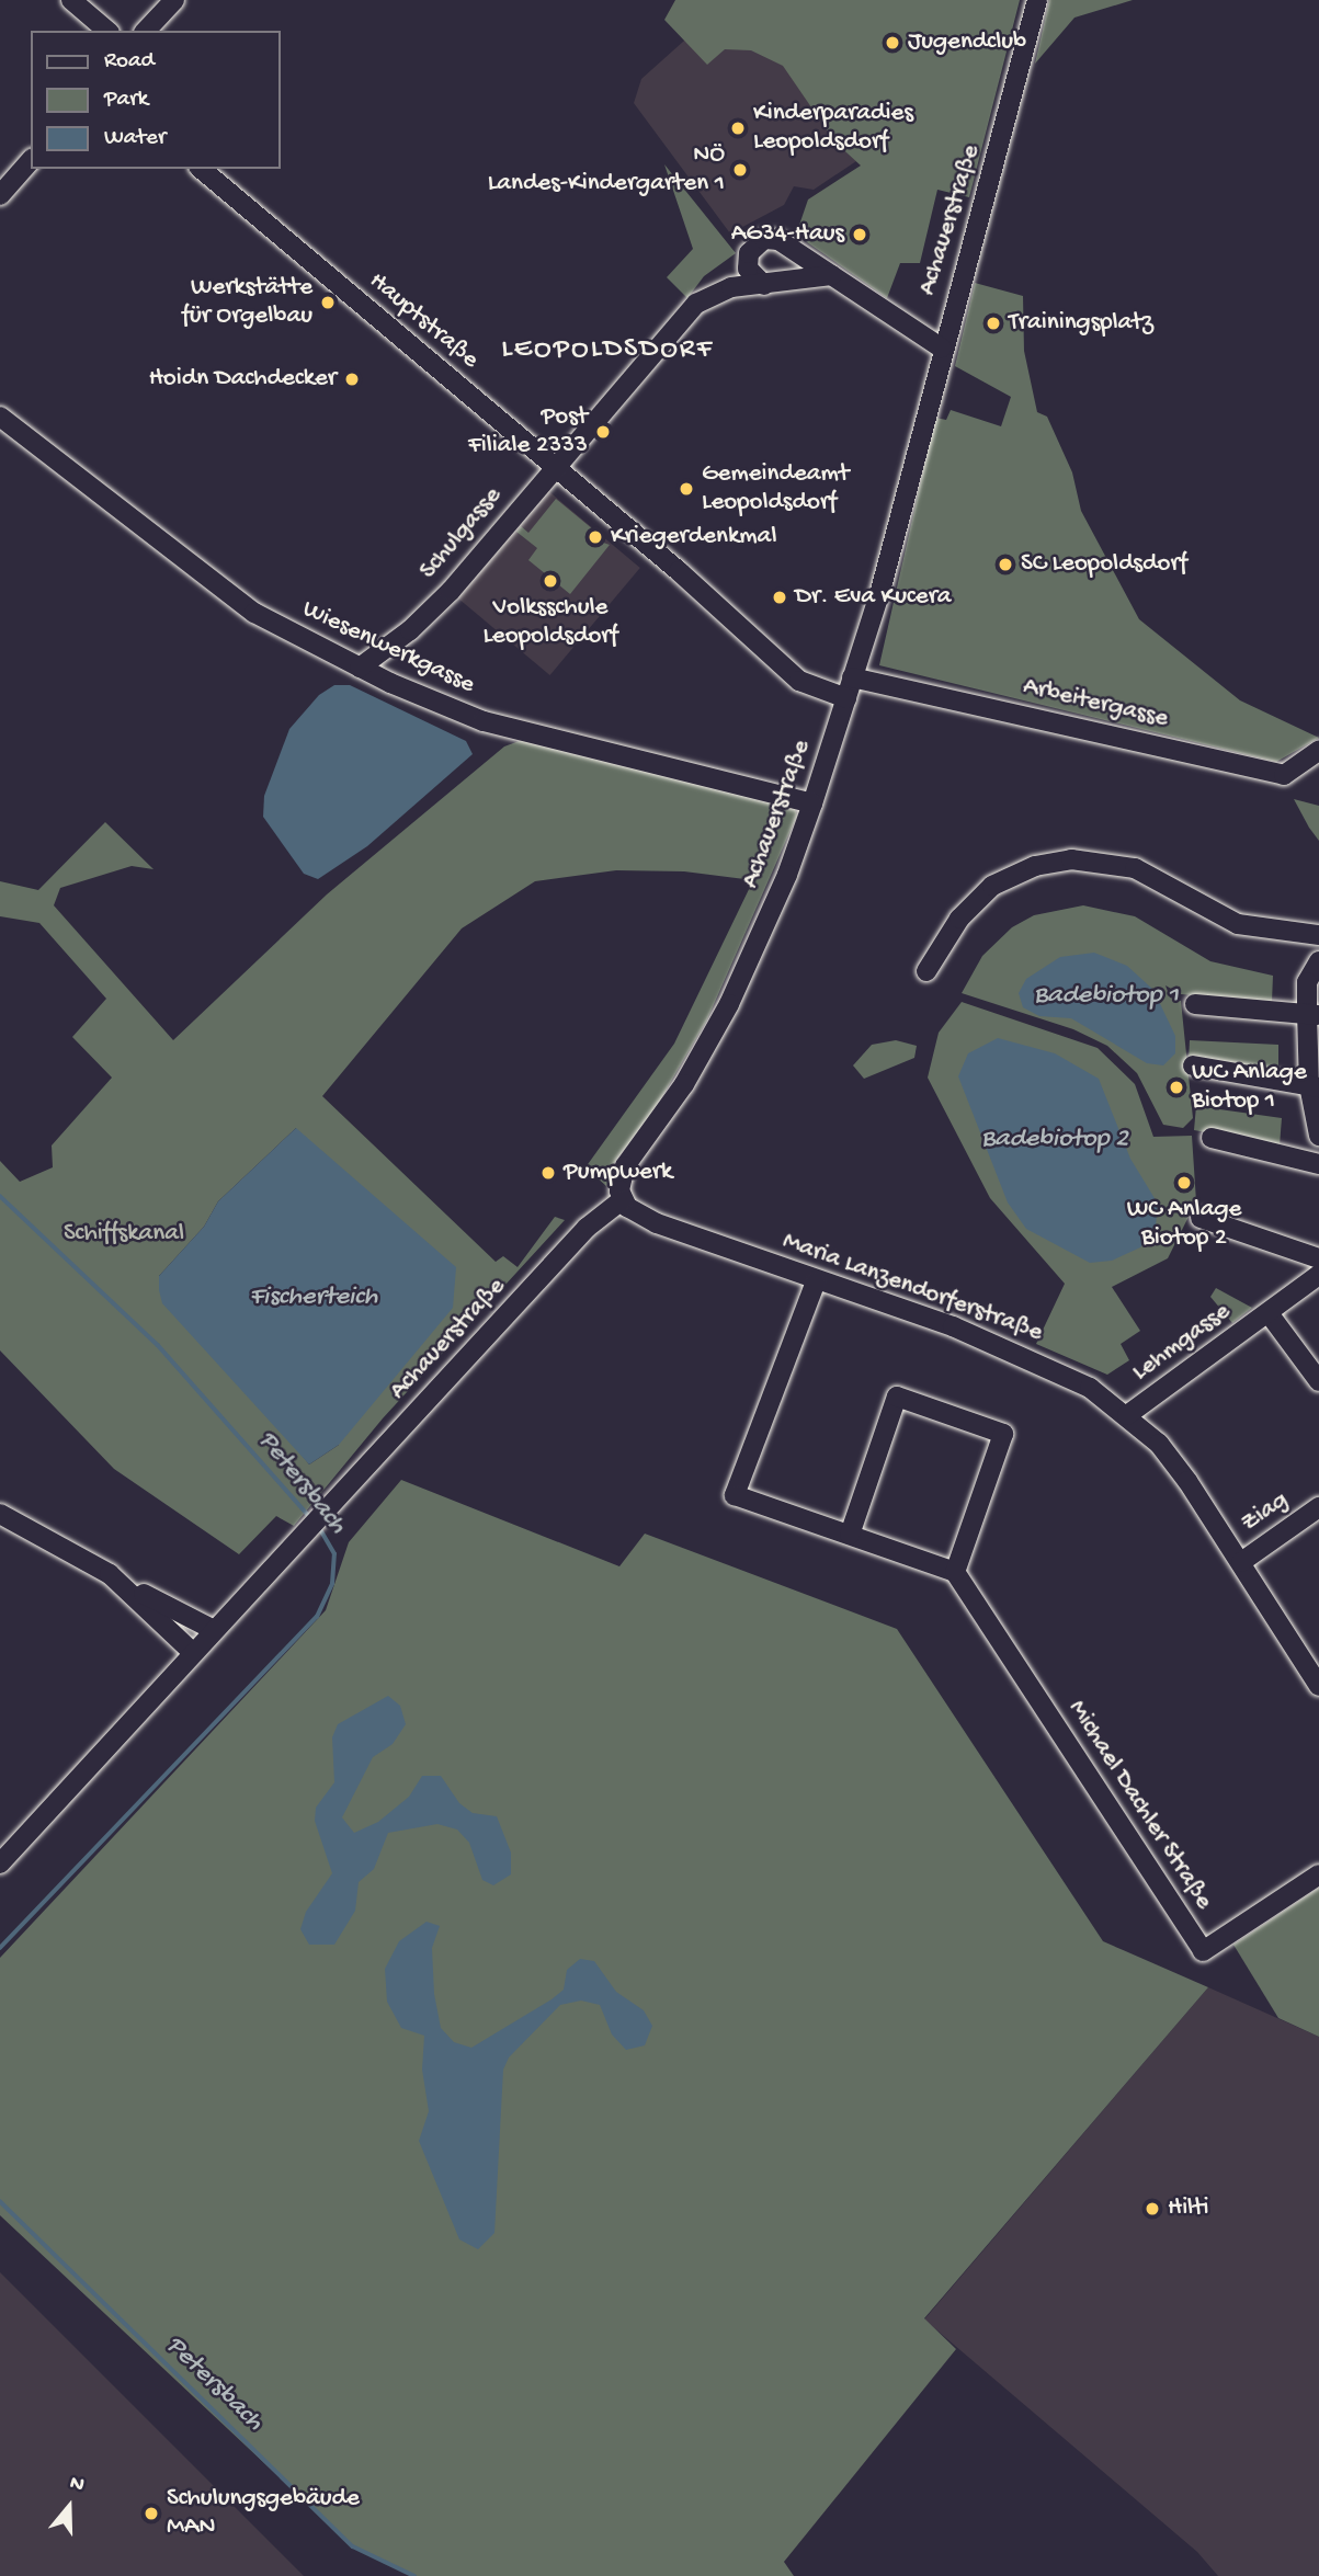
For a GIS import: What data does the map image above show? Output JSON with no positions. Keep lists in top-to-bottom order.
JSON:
{
  "streets": {
    "street": [
      "Achauerstraße",
      "Hauptstraße",
      "Schulgasse",
      "Wiesenwerkgasse",
      "Arbeitergasse",
      "Maria Lanzendorferstraße",
      "Lehmgasse",
      "Ziag",
      "Michael Dachler Straße"
    ]
  },
  "crossings": [
    ["Achauerstraße", "Hauptstraße"],
    ["Achauerstraße", "Wiesenwerkgasse"],
    ["Achauerstraße", "Arbeitergasse"],
    ["Achauerstraße", "Maria Lanzendorferstraße"],
    ["Hauptstraße", "Schulgasse"],
    ["Hauptstraße", "Arbeitergasse"],
    ["Schulgasse", "Wiesenwerkgasse"],
    ["Maria Lanzendorferstraße", "Lehmgasse"],
    ["Maria Lanzendorferstraße", "Ziag"]
  ],
  "districts": ["LEOPOLDSDORF"],
  "water": [
    "Badebiotop 1",
    "Badebiotop 2",
    "Fischerteich",
    "Petersbach"
  ],
  "parks": ["Schiffskanal"],
  "places": [
    "Jugendclub",
    "Kinderparadies Leopoldsdorf",
    "NÖ Landes-Kindergarten 1",
    "AG34-Haus",
    "Werkstätte für Orgelbau",
    "Trainingsplatz",
    "Hoidn Dachdecker",
    "Post Filiale 2333",
    "Gemeindeamt Leopoldsdorf",
    "Kriegerdenkmal",
    "SC Leopoldsdorf",
    "Volksschule Leopoldsdorf",
    "Dr. Eva Kucera",
    "WC Anlage Biotop 1",
    "Pumpwerk",
    "WC Anlage Biotop 2",
    "Hilti",
    "Schulungsgebäude MAN"
  ],
  "legend": ["Road", "Park", "Water"],
  "north": "top"
}
